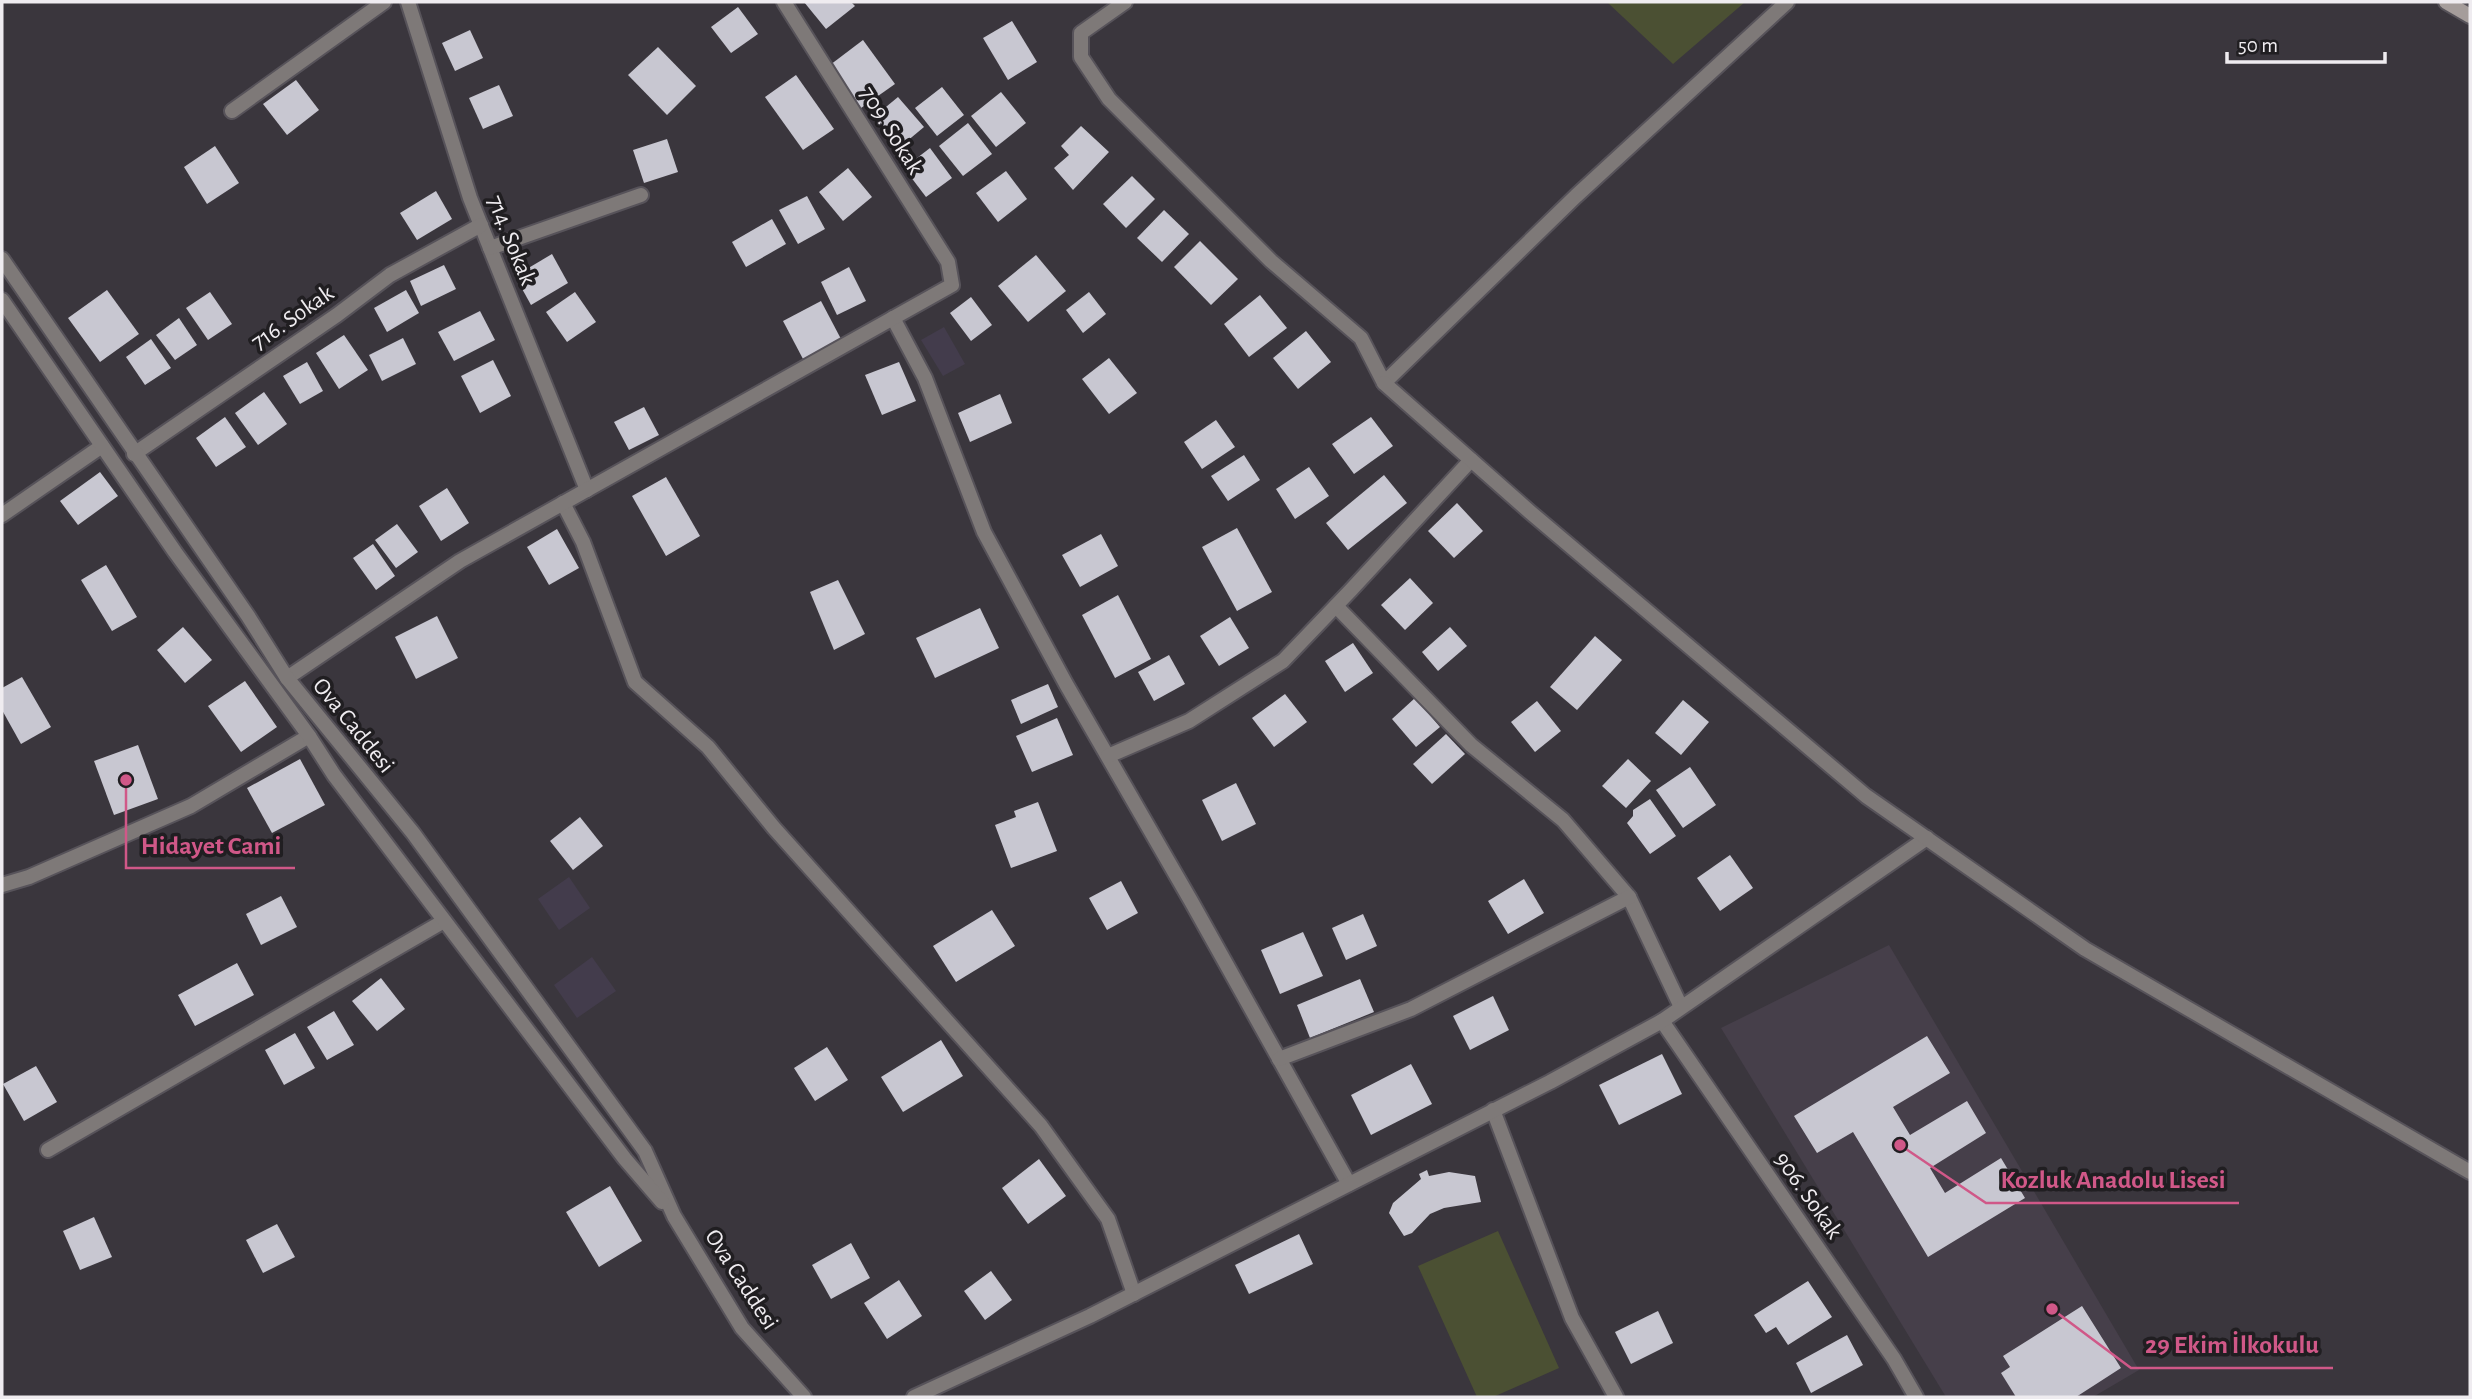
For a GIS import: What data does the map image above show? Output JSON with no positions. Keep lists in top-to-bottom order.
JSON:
{
  "streets": {
    "street": [
      "709. Sokak",
      "714. Sokak",
      "716. Sokak",
      "Ova Caddesi",
      "906. Sokak"
    ]
  },
  "crossings": [
    ["714. Sokak", "716. Sokak"],
    ["716. Sokak", "Ova Caddesi"]
  ],
  "places": ["Hidayet Cami", "Kozluk Anadolu Lisesi", "29 Ekim İlkokulu"],
  "scale_bar": "50 m"
}
